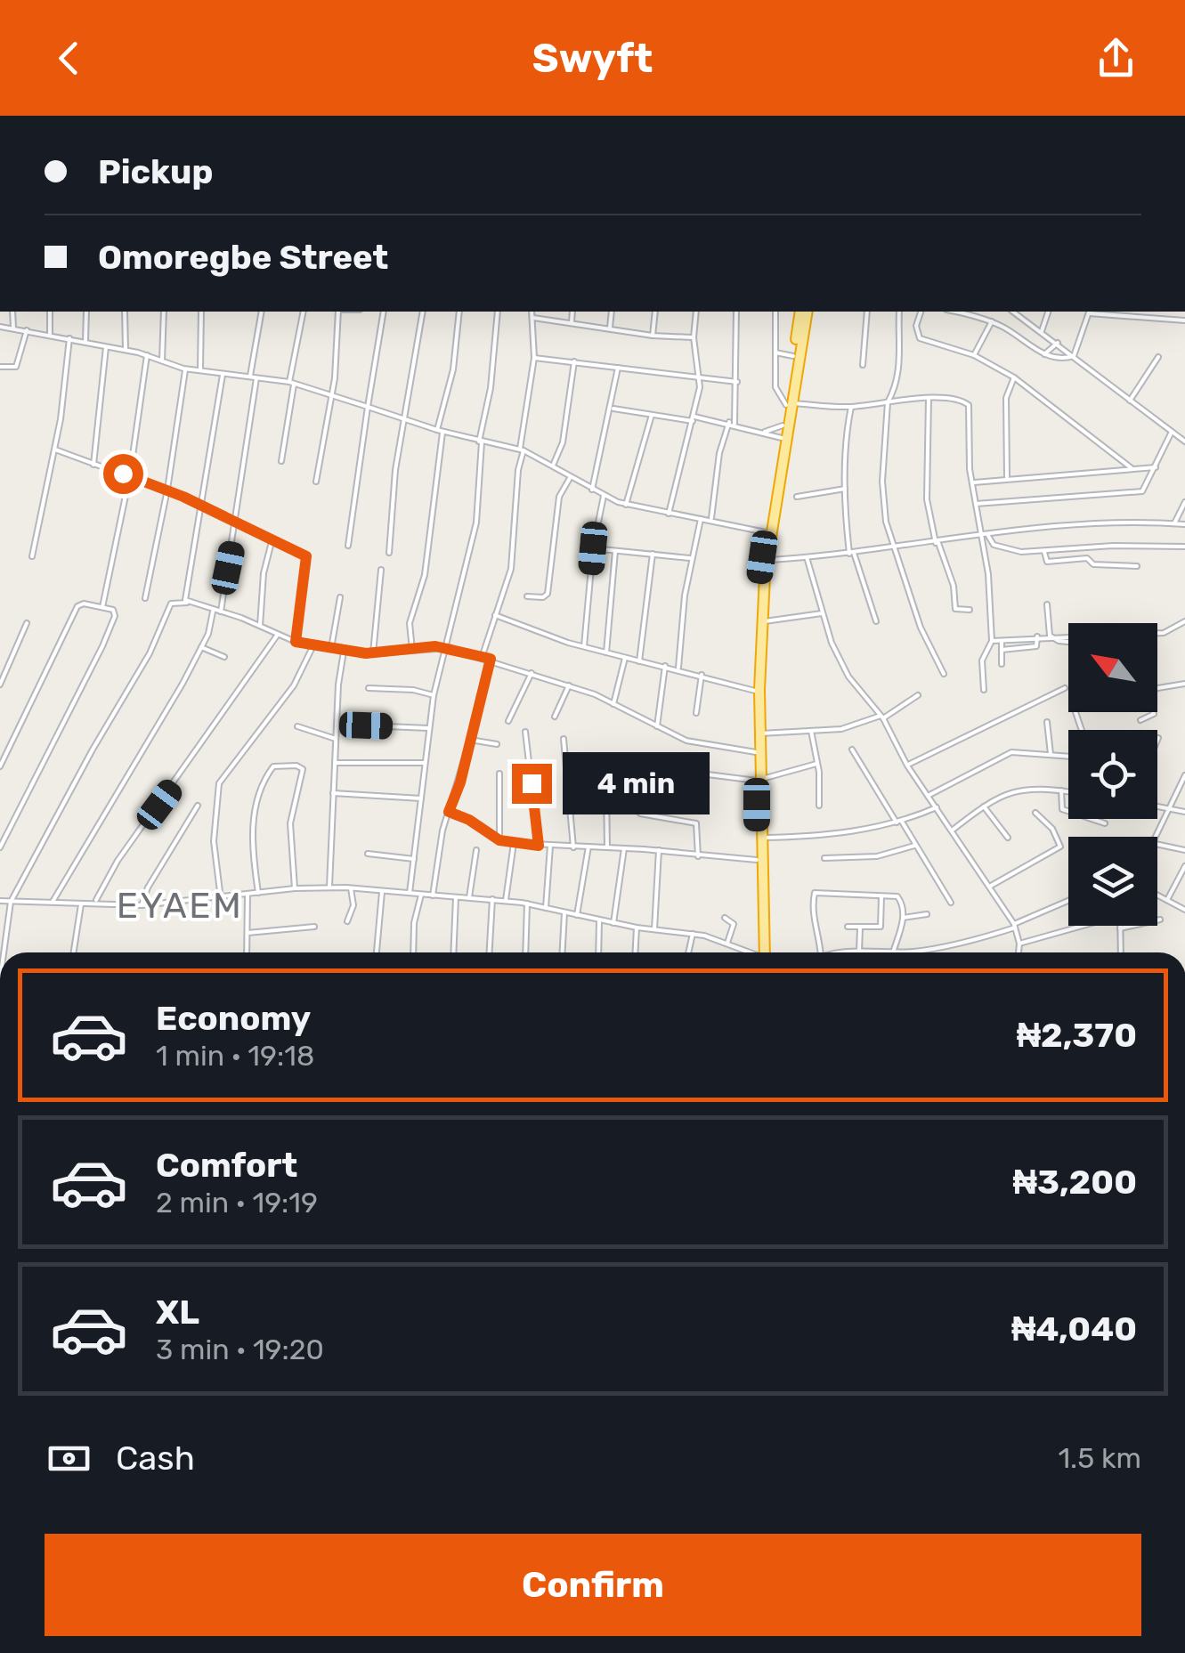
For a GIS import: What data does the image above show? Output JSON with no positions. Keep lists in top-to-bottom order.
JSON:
{
  "districts": ["EYAEM"],
  "north": "top left",
  "page": {
    "header": "Swyft",
    "banner": ["Pickup", "Omoregbe Street"],
    "bubble": "4 min",
    "list": [
      {
        "name": "Economy",
        "note": "1 min · 19:18",
        "value": "₦2,370"
      },
      {
        "name": "Comfort",
        "note": "2 min · 19:19",
        "value": "₦3,200"
      },
      {
        "name": "XL",
        "note": "3 min · 19:20",
        "value": "₦4,040"
      }
    ],
    "pay": ["Cash", "1.5 km"],
    "buttons": "Confirm"
  }
}
